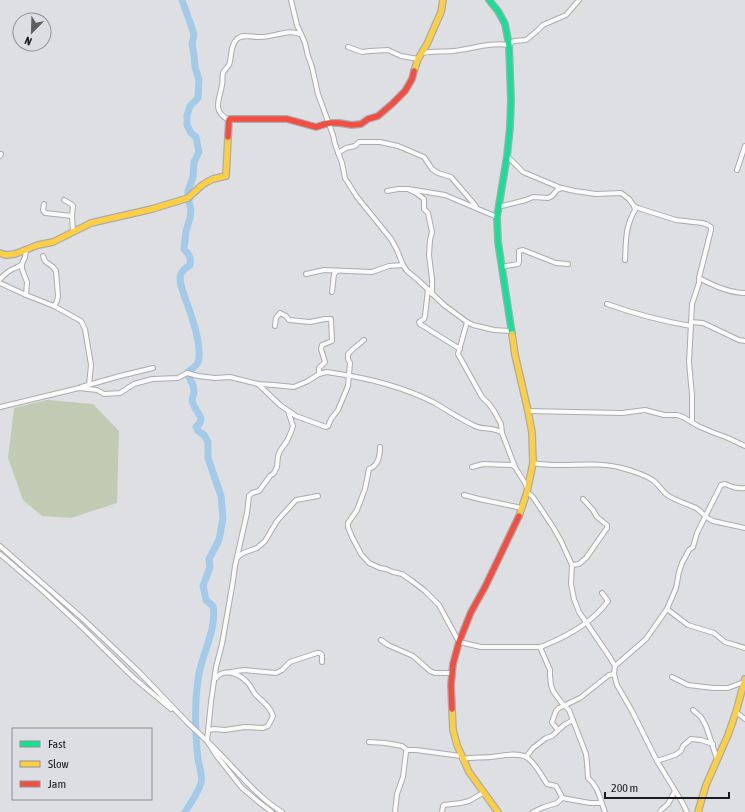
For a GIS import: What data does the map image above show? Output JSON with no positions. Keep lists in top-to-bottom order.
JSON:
{
  "legend": ["Fast", "Slow", "Jam"],
  "scale_bar": "200 m",
  "north": "bottom left"
}
